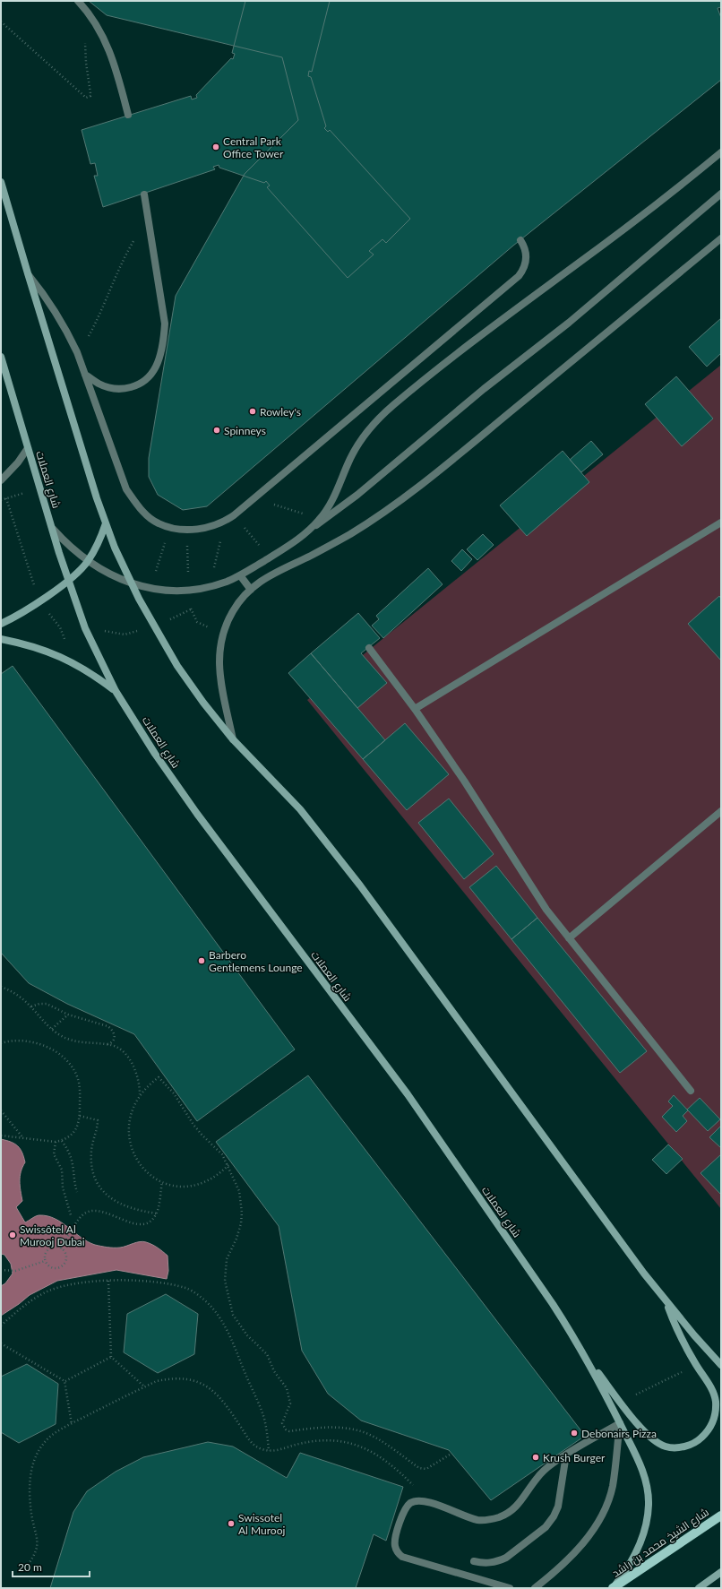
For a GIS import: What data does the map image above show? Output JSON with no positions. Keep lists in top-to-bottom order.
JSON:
{
  "streets": {
    "main road": ["شارع الشيخ محمد بن راشد"],
    "street": ["شارع العملات"]
  },
  "crossings": [
    ["شارع العملات", "شارع الشيخ محمد بن راشد"]
  ],
  "places": [
    "Central Park Office Tower",
    "Rowley's",
    "Spinneys",
    "Barbero Gentlemens Lounge",
    "Swissôtel Al Murooj Dubai",
    "Debonairs Pizza",
    "Krush Burger",
    "Swissotel Al Murooj"
  ],
  "scale_bar": "20 m"
}
